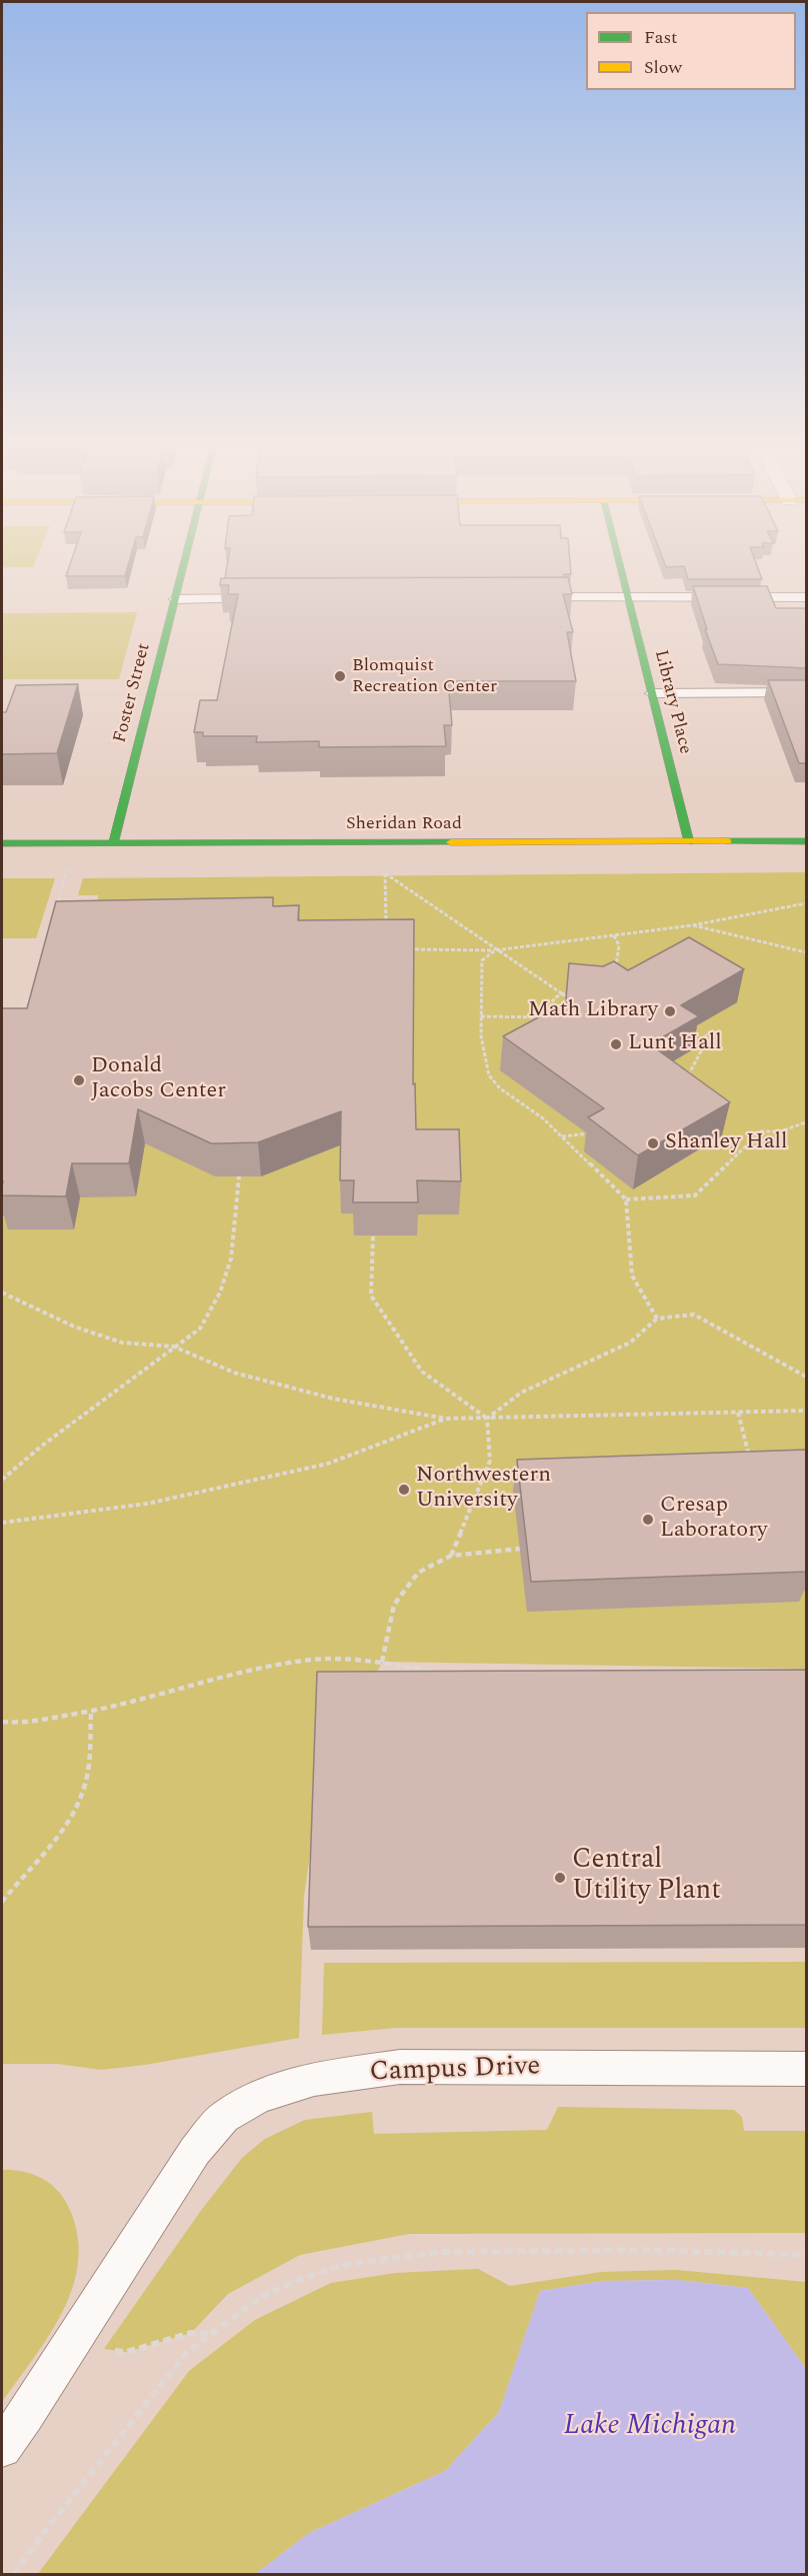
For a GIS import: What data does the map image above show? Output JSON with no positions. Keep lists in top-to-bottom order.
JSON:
{
  "streets": {
    "street": ["Foster Street", "Library Place", "Sheridan Road"],
    "lane": ["Campus Drive"]
  },
  "crossings": [
    ["Foster Street", "Sheridan Road"],
    ["Library Place", "Sheridan Road"]
  ],
  "water": ["Lake Michigan"],
  "places": [
    "Blomquist Recreation Center",
    "Math Library",
    "Lunt Hall",
    "Donald Jacobs Center",
    "Shanley Hall",
    "Northwestern University",
    "Cresap Laboratory",
    "Central Utility Plant"
  ],
  "legend": ["Fast", "Slow"]
}
